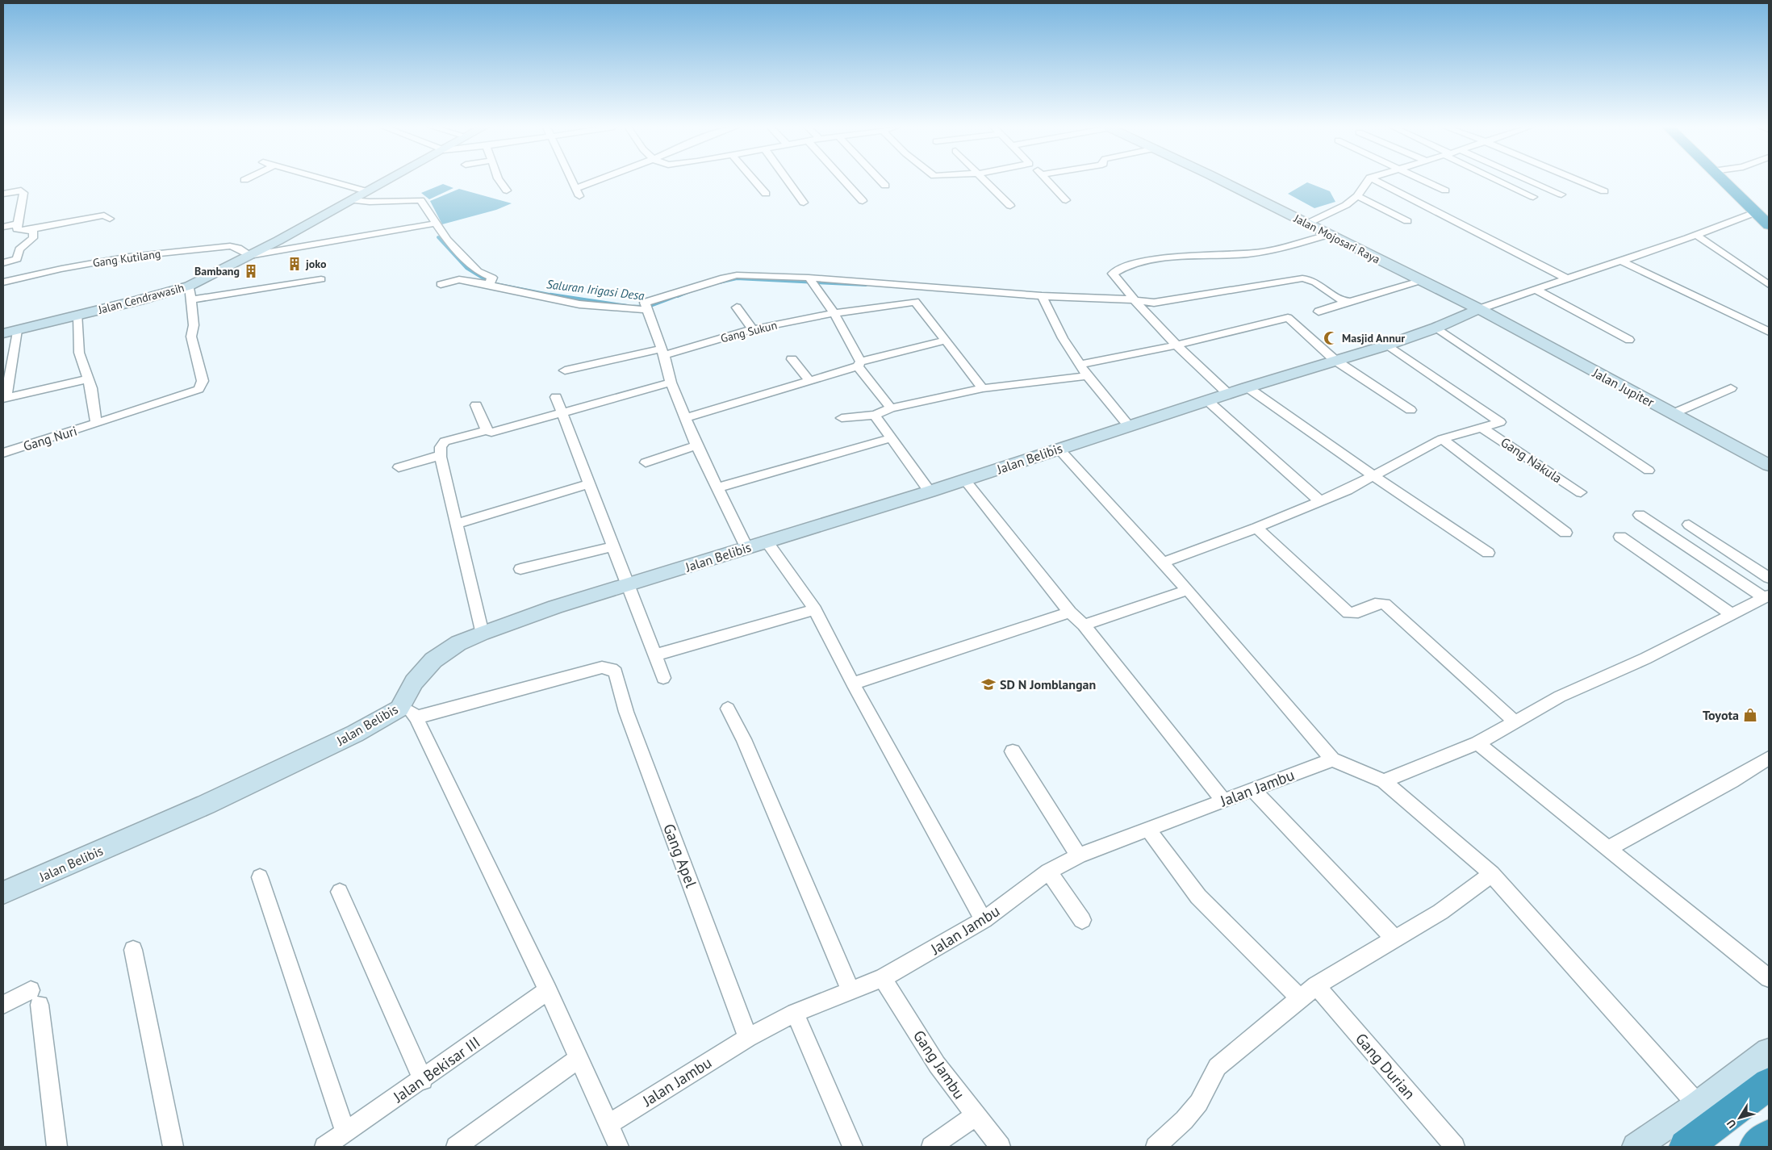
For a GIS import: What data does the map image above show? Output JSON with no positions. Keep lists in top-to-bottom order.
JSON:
{
  "streets": {
    "street": [
      "Jalan Mojosari Raya",
      "Gang Kutilang",
      "Jalan Cendrawasih",
      "Gang Sukun",
      "Jalan Jupiter",
      "Gang Nuri",
      "Jalan Belibis",
      "Gang Nakula",
      "Jalan Jambu",
      "Gang Apel",
      "Gang Jambu",
      "Gang Durian",
      "Jalan Bekisar III"
    ]
  },
  "crossings": [
    ["Jalan Mojosari Raya", "Jalan Jupiter"],
    ["Jalan Mojosari Raya", "Jalan Belibis"],
    ["Gang Kutilang", "Jalan Cendrawasih"],
    ["Jalan Jupiter", "Jalan Belibis"],
    ["Jalan Jambu", "Gang Apel"],
    ["Jalan Jambu", "Gang Jambu"]
  ],
  "water": ["Saluran Irigasi Desa"],
  "places": {
    "building": ["joko", "Bambang"],
    "mosque": ["Masjid Annur"],
    "school or university": ["SD N Jomblangan"],
    "shop": ["Toyota"]
  },
  "north": "bottom left"
}
